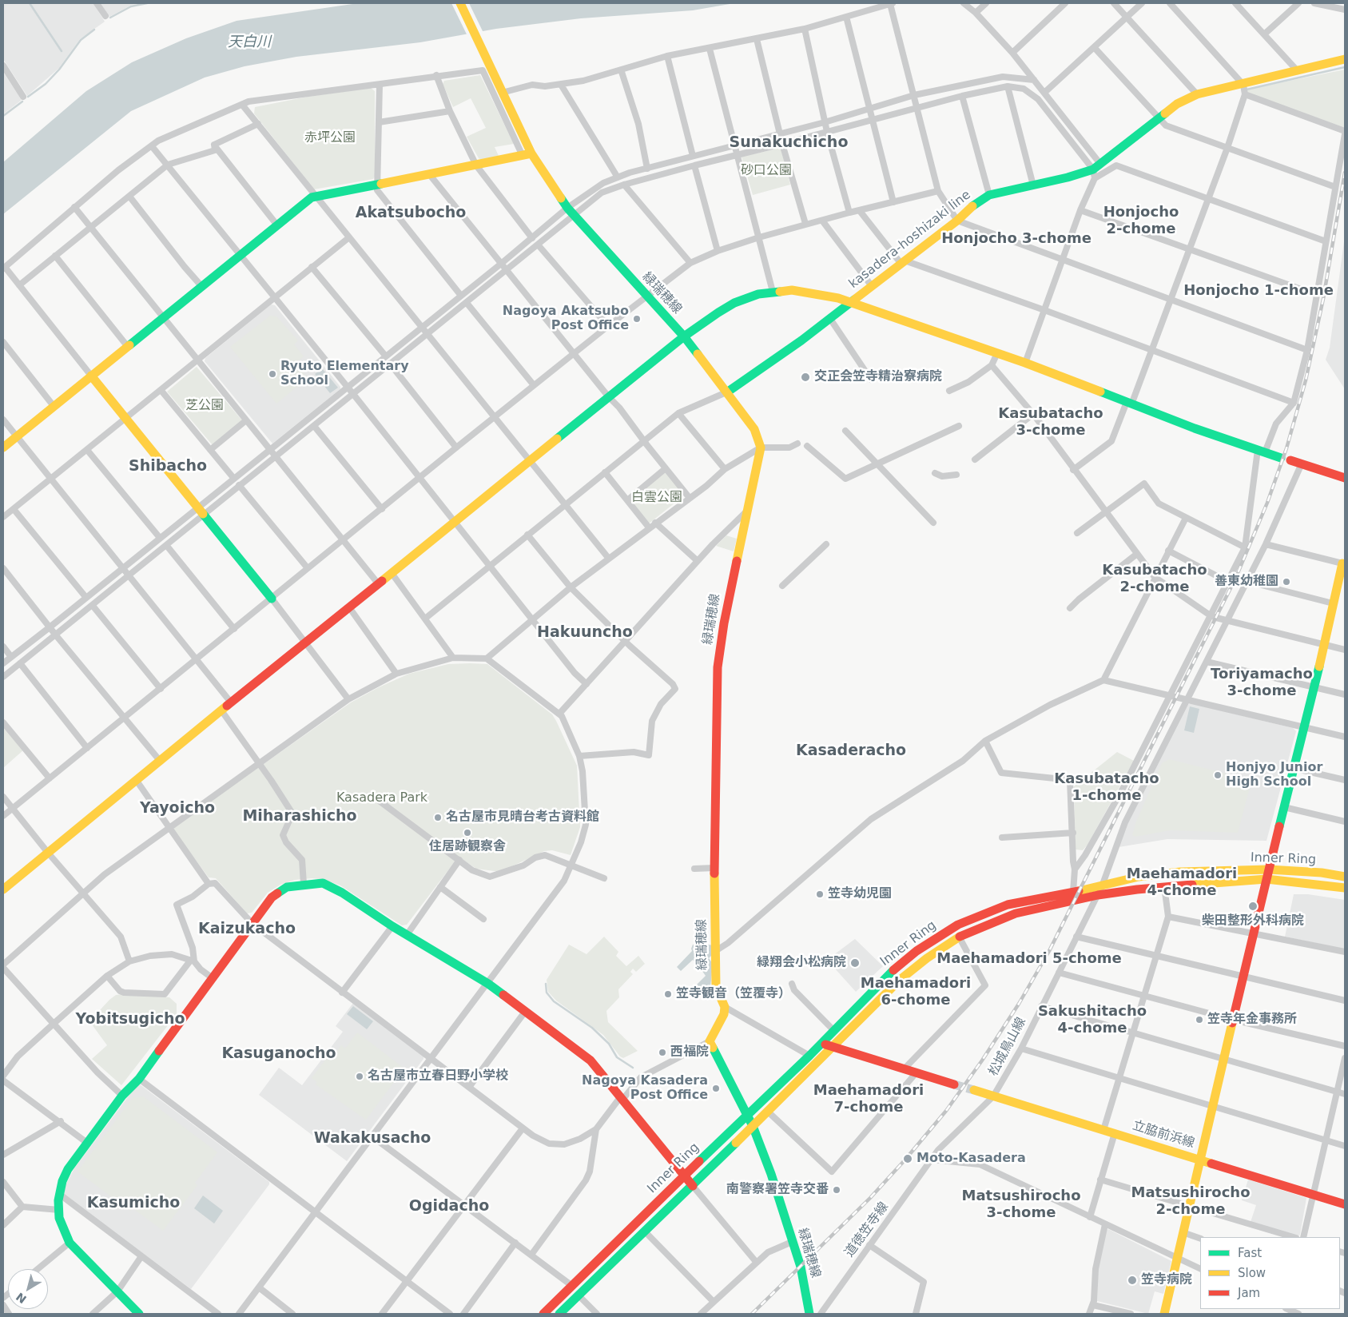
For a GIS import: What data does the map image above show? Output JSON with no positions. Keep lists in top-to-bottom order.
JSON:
{
  "streets": {
    "street": [
      "kasadera-hoshizaki line",
      "緑瑞穂線",
      "Inner Ring",
      "松城鳥山線",
      "立脇前浜線",
      "道徳笠寺線"
    ]
  },
  "crossings": [
    ["kasadera-hoshizaki line", "緑瑞穂線"],
    ["緑瑞穂線", "Inner Ring"],
    ["Inner Ring", "松城鳥山線"],
    ["松城鳥山線", "立脇前浜線"],
    ["松城鳥山線", "道徳笠寺線"]
  ],
  "districts": [
    "Sunakuchicho",
    "Honjocho 2-chome",
    "Akatsubocho",
    "Honjocho 3-chome",
    "Honjocho 1-chome",
    "Kasubatacho 3-chome",
    "Shibacho",
    "Kasubatacho 2-chome",
    "Hakuuncho",
    "Toriyamacho 3-chome",
    "Kasaderacho",
    "Kasubatacho 1-chome",
    "Yayoicho",
    "Miharashicho",
    "Maehamadori 4-chome",
    "Kaizukacho",
    "Maehamadori 5-chome",
    "Maehamadori 6-chome",
    "Sakushitacho 4-chome",
    "Yobitsugicho",
    "Kasuganocho",
    "Maehamadori 7-chome",
    "Wakakusacho",
    "Matsushirocho 2-chome",
    "Matsushirocho 3-chome",
    "Kasumicho",
    "Ogidacho"
  ],
  "water": ["天白川"],
  "parks": [
    "赤坪公園",
    "砂口公園",
    "芝公園",
    "白雲公園",
    "Kasadera Park"
  ],
  "places": [
    "Nagoya Akatsubo Post Office",
    "Ryuto Elementary School",
    "交正会笠寺精治寮病院",
    "善東幼稚園",
    "Honjyo Junior High School",
    "名古屋市見晴台考古資料館",
    "住居跡観察舎",
    "笠寺幼児園",
    "柴田整形外科病院",
    "緑翔会小松病院",
    "笠寺観音（笠覆寺）",
    "笠寺年金事務所",
    "西福院",
    "名古屋市立春日野小学校",
    "Nagoya Kasadera Post Office",
    "Moto-Kasadera",
    "南警察署笠寺交番",
    "笠寺病院"
  ],
  "legend": ["Fast", "Slow", "Jam"],
  "north": "bottom left"
}
